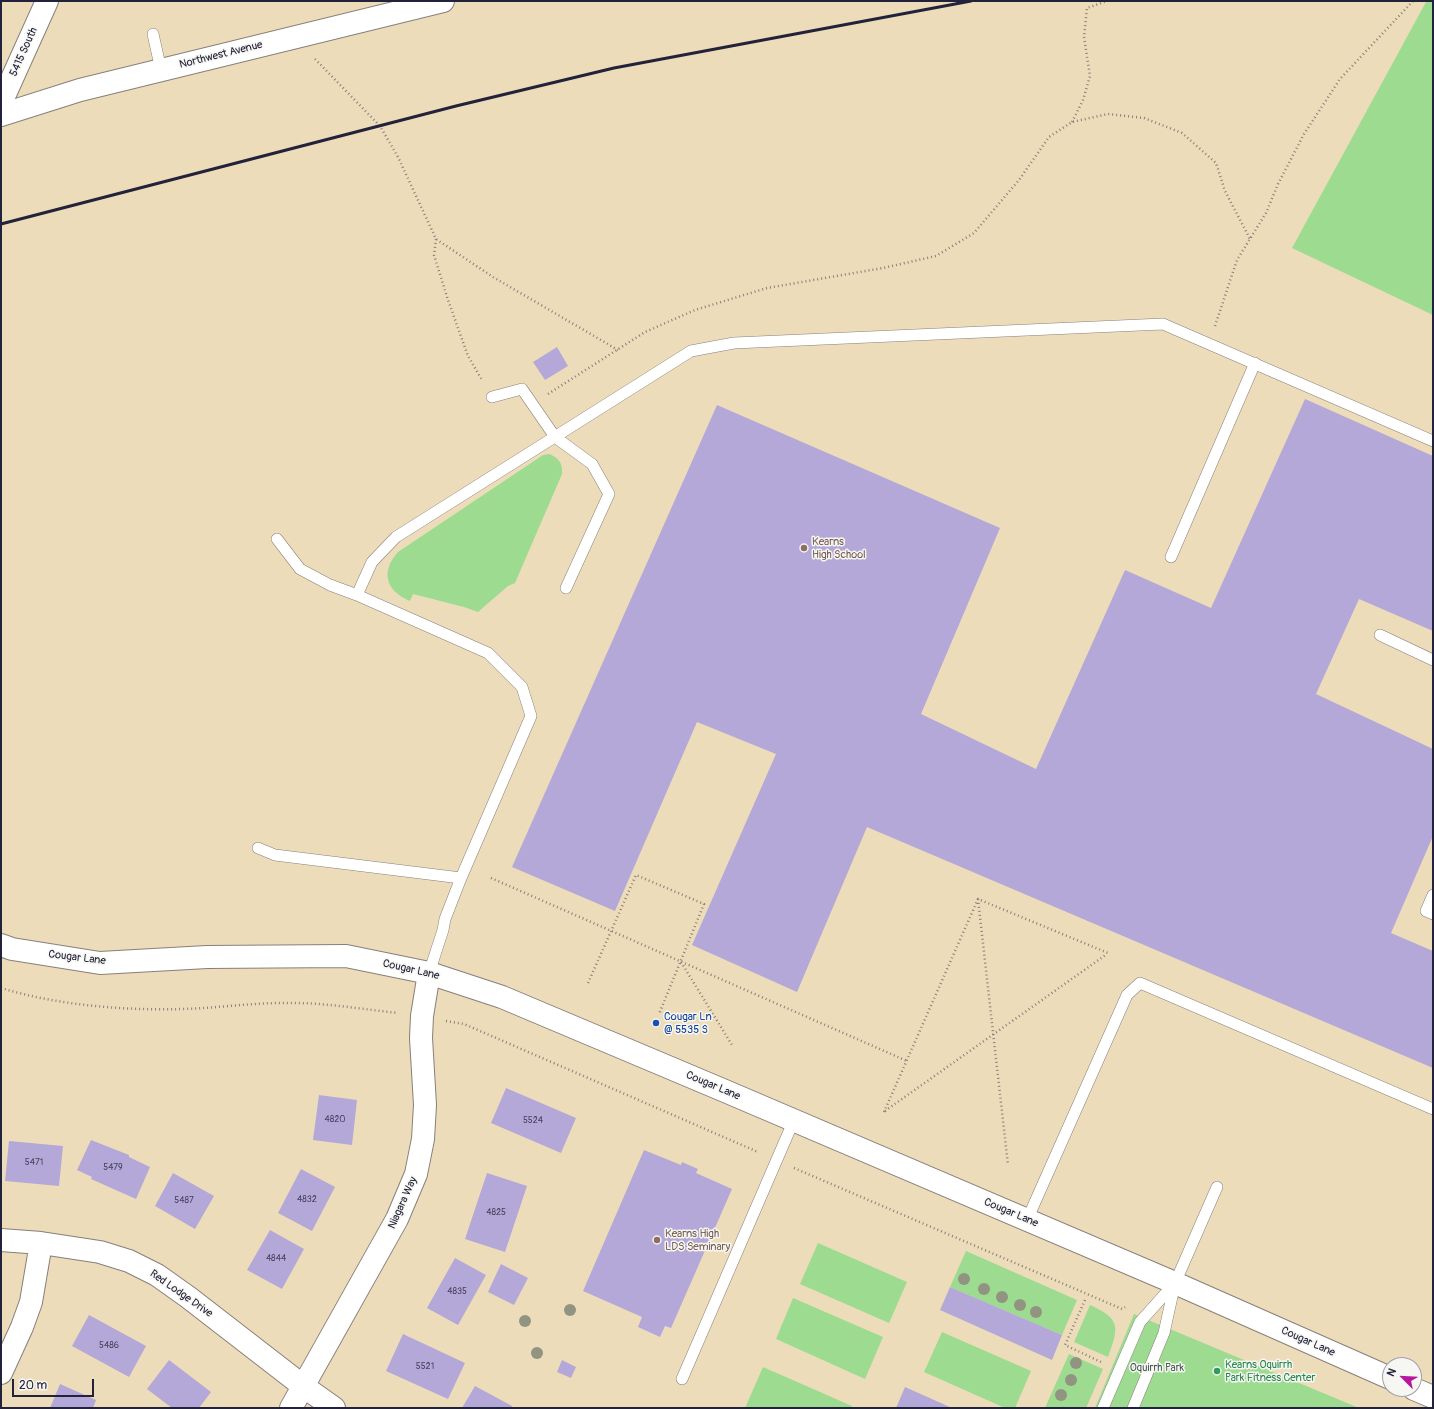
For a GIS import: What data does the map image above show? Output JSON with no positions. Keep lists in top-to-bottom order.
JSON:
{
  "streets": {
    "main road": [
      "5415 South",
      "Northwest Avenue",
      "Cougar Lane",
      "Niagara Way",
      "Red Lodge Drive"
    ]
  },
  "crossings": [
    ["Cougar Lane", "Niagara Way"],
    ["Niagara Way", "Red Lodge Drive"]
  ],
  "parks": ["Oquirrh Park"],
  "places": [
    "Kearns High School",
    "Cougar Ln @ 5535 S",
    "Kearns High LDS Seminary",
    "Kearns Oquirrh Park Fitness Center"
  ],
  "house_numbers": [
    "4820",
    "5524",
    "5471",
    "5479",
    "4832",
    "5487",
    "4825",
    "4844",
    "4835",
    "5486",
    "5521"
  ],
  "scale_bar": "20 m",
  "north": "top left"
}
